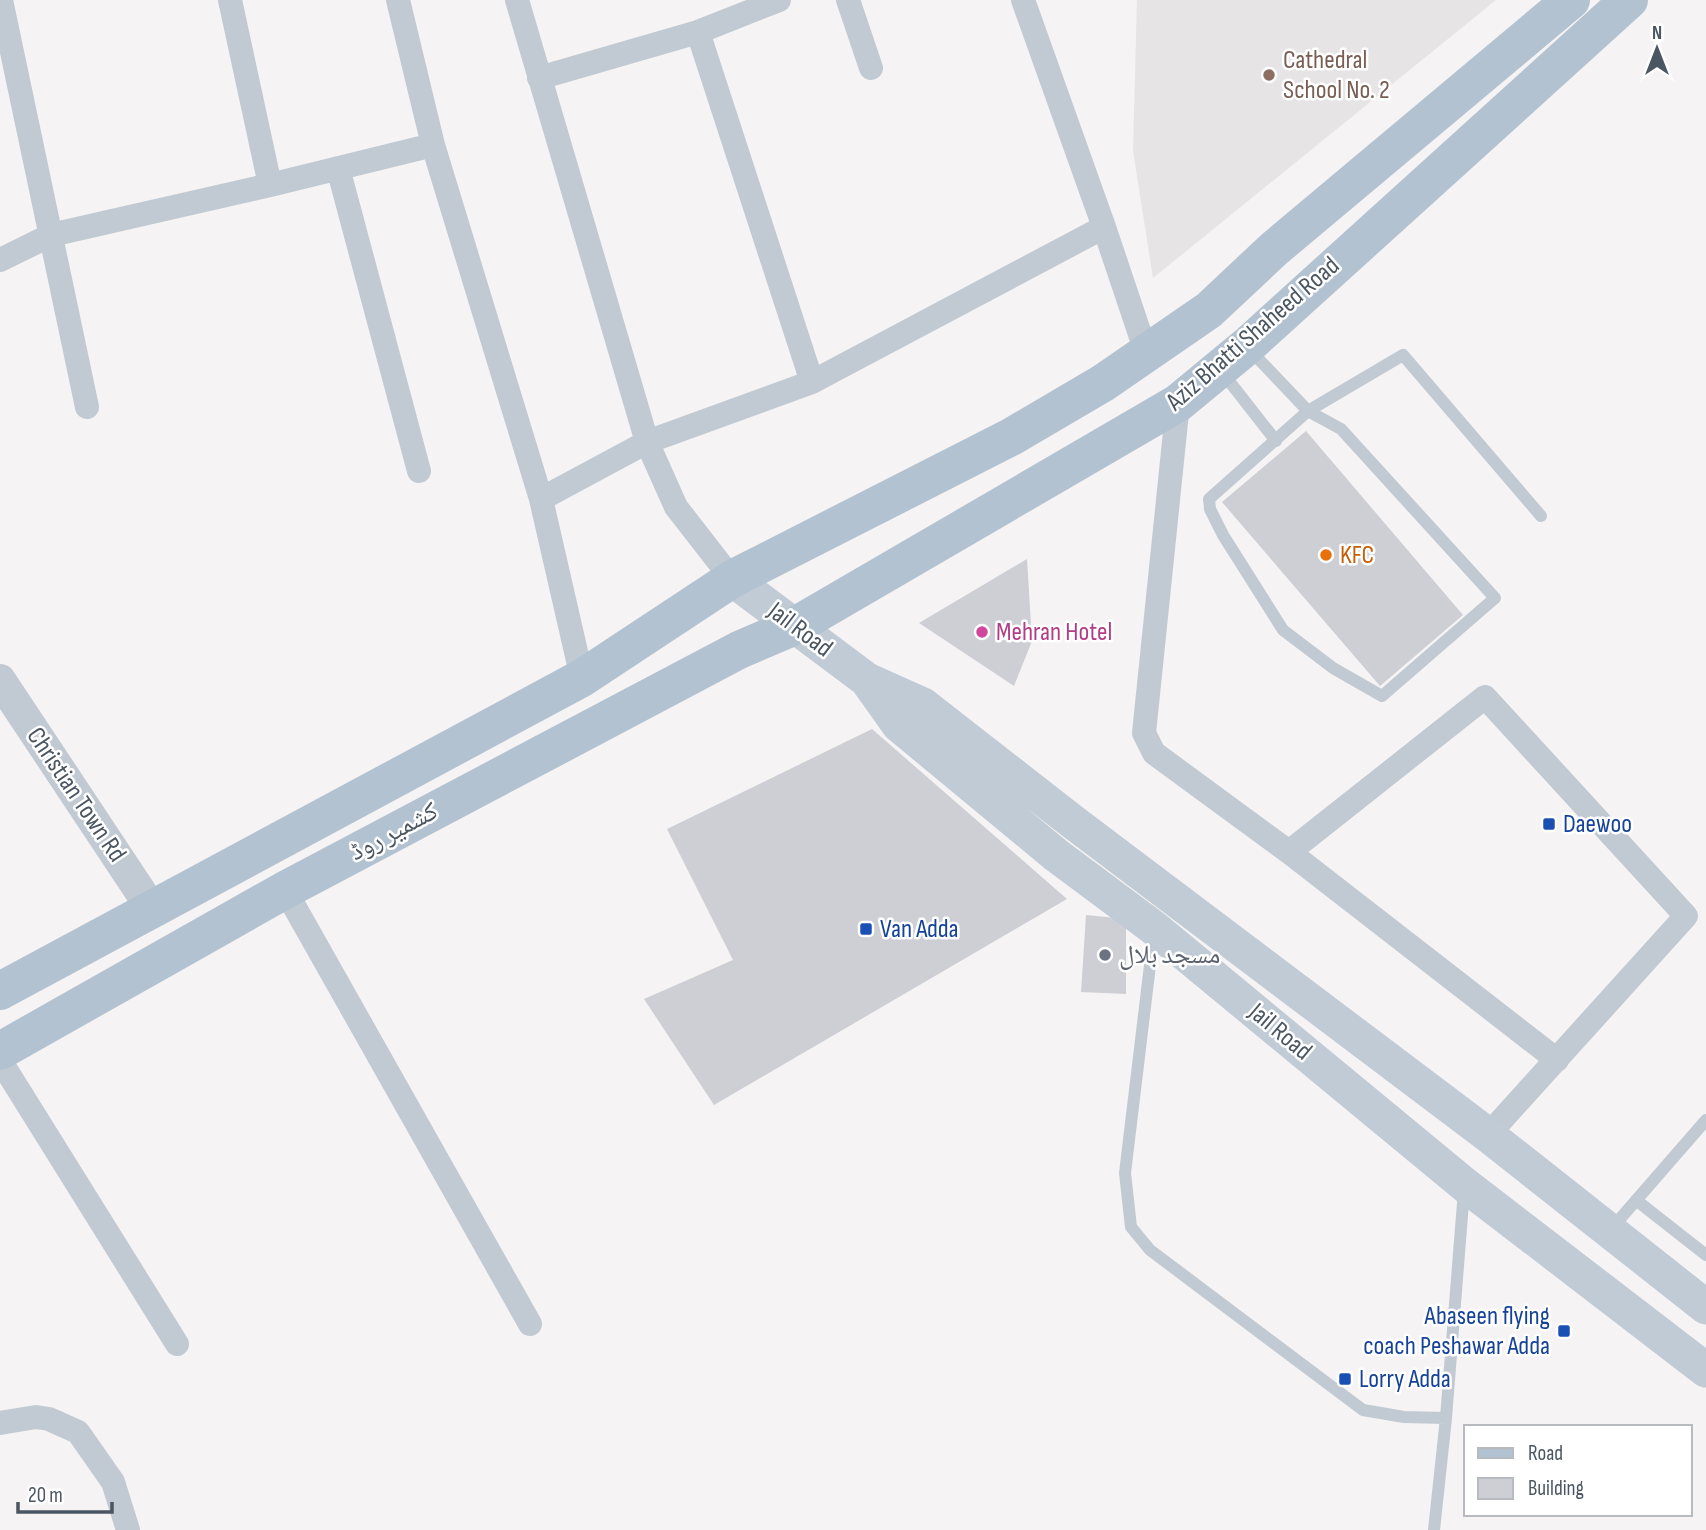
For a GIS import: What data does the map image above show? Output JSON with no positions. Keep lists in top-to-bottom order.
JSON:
{
  "streets": {
    "main road": ["Aziz Bhatti Shaheed Road", "Jail Road", "کشمیر روڈ"],
    "street": ["Christian Town Rd"]
  },
  "crossings": [
    ["Aziz Bhatti Shaheed Road", "Jail Road"],
    ["Aziz Bhatti Shaheed Road", "کشمیر روڈ"],
    ["Jail Road", "کشمیر روڈ"],
    ["Christian Town Rd", "کشمیر روڈ"]
  ],
  "places": {
    "other": [
      "Cathedral School No. 2",
      "KFC",
      "Mehran Hotel",
      "مسجد بلال"
    ],
    "transit": [
      "Daewoo",
      "Van Adda",
      "Abaseen flying coach Peshawar Adda",
      "Lorry Adda"
    ]
  },
  "legend": ["Road", "Building"],
  "scale_bar": "20 m",
  "north": "top"
}
